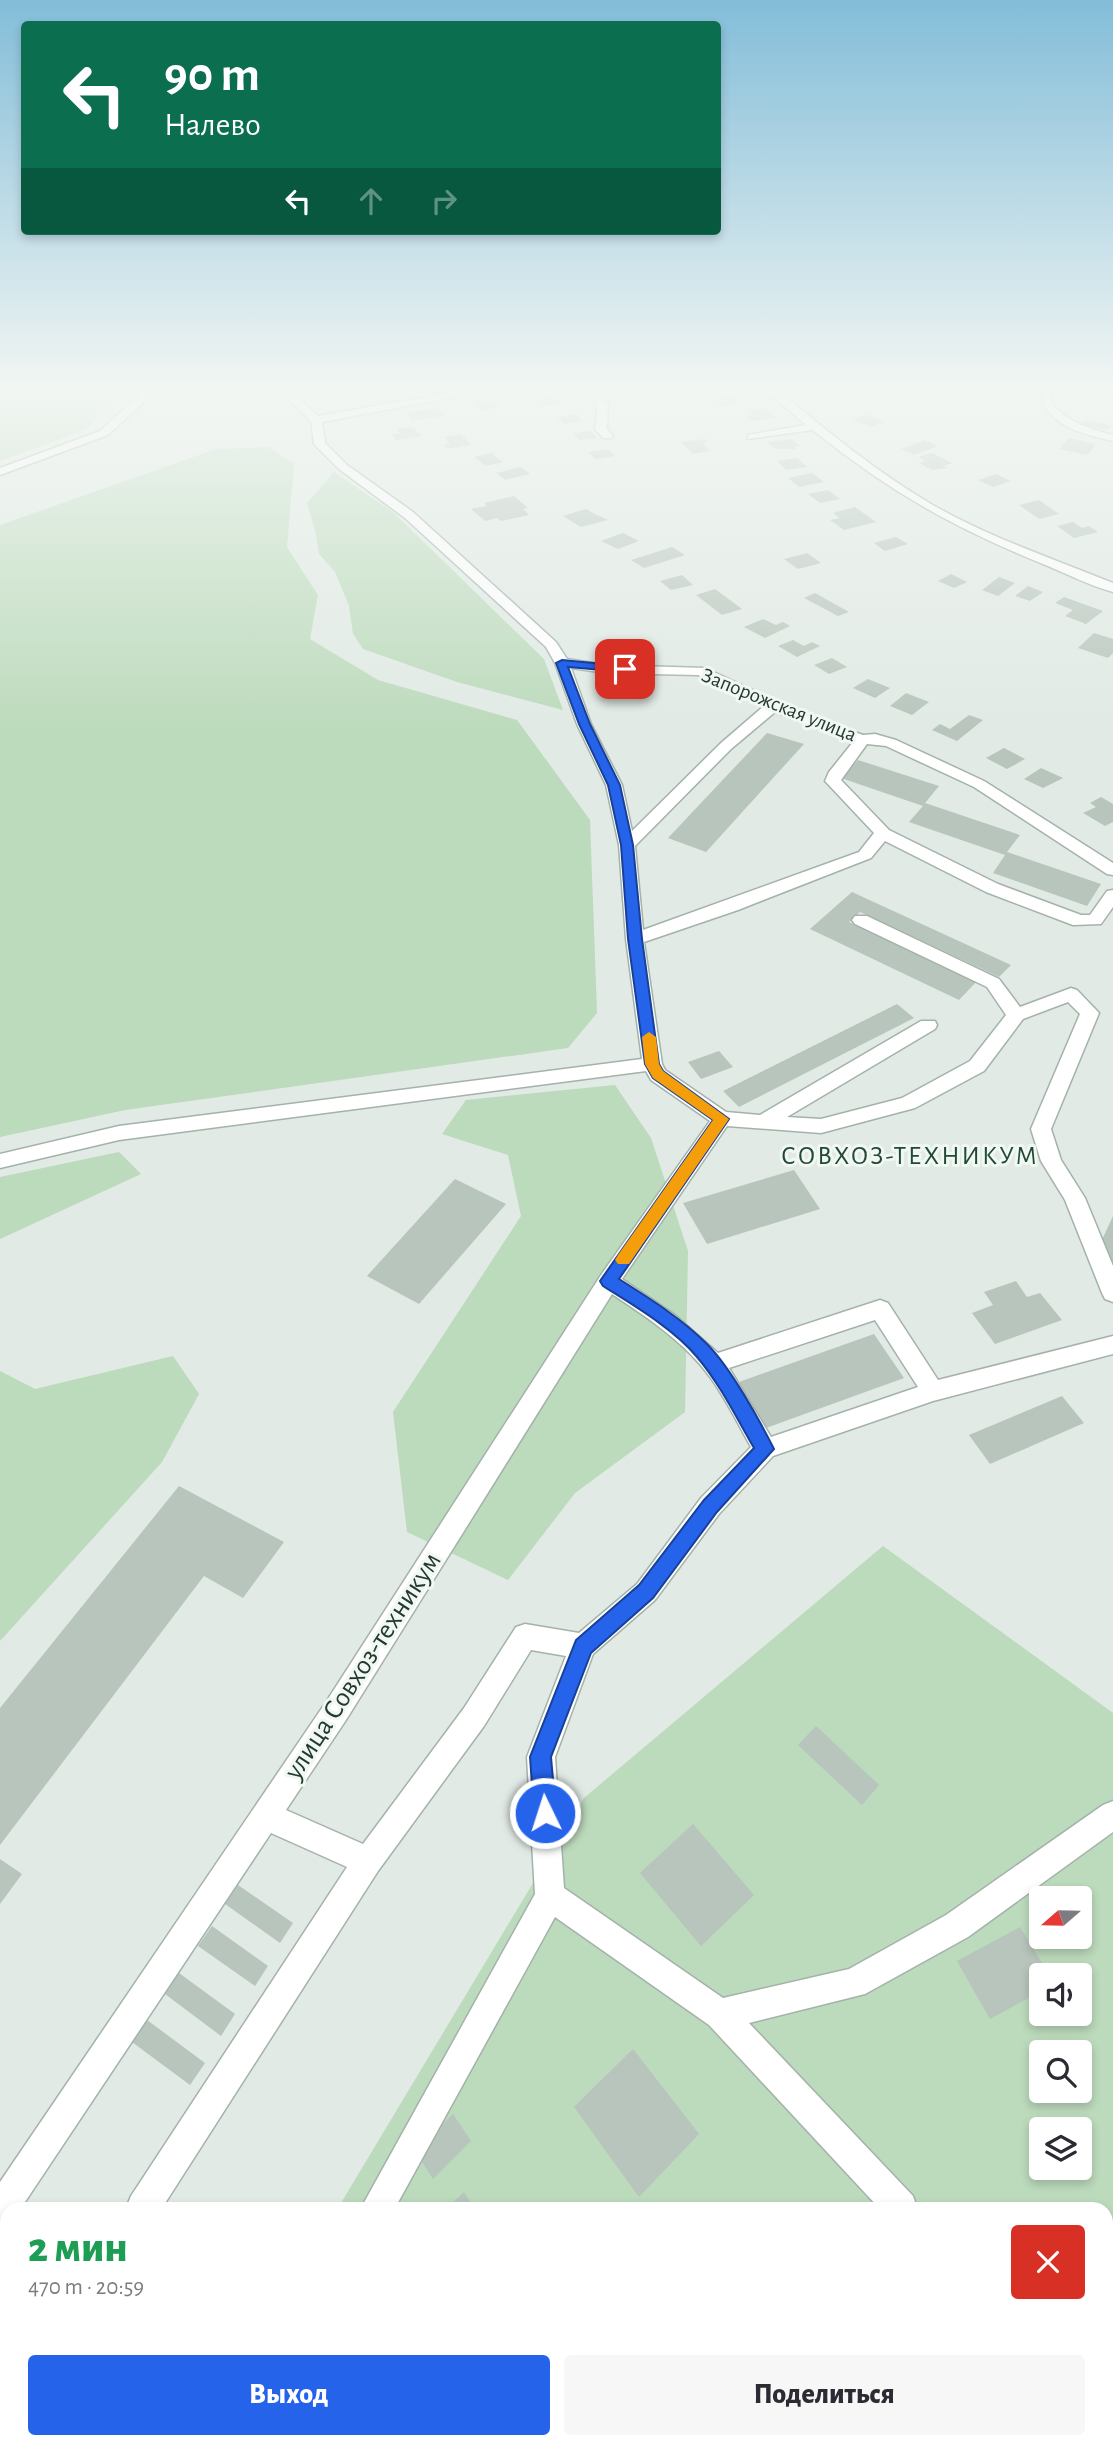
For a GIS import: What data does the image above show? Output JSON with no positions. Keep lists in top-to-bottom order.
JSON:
{
  "streets": {
    "street": ["Запорожская улица", "улица Совхоз-техникум"]
  },
  "districts": ["СОВХОЗ-ТЕХНИКУМ"],
  "north": "left",
  "page": {
    "turn": ["90 m", "Налево"],
    "heading": ["2 мин", "470 m · 20:59"],
    "buttons": ["Выход", "Поделиться"]
  }
}
